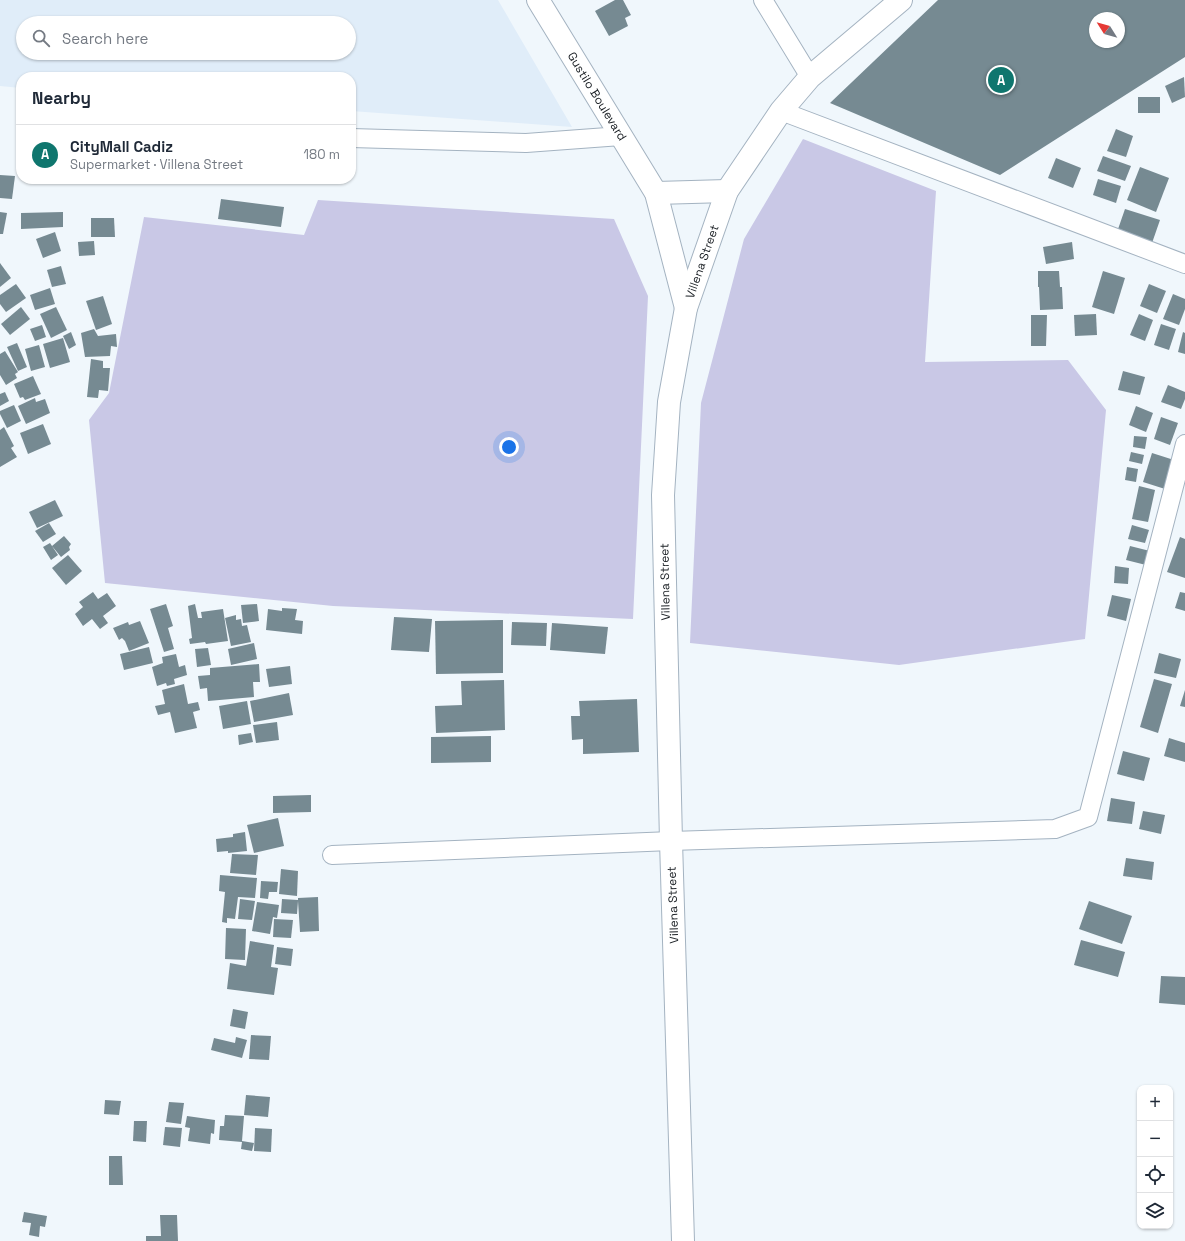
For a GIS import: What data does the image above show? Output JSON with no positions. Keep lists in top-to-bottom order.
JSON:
{
  "streets": {
    "main road": ["Gustilo Boulevard", "Villena Street"]
  },
  "crossings": [
    ["Gustilo Boulevard", "Villena Street"]
  ],
  "north": "top left",
  "page": {
    "search": "Search here",
    "pins": "A",
    "heading": "Nearby",
    "list": [
      {
        "mark": "A",
        "name": "CityMall Cadiz",
        "note": "Supermarket · Villena Street",
        "value": "180 m"
      }
    ],
    "map_buttons": ["+", "−"]
  }
}
